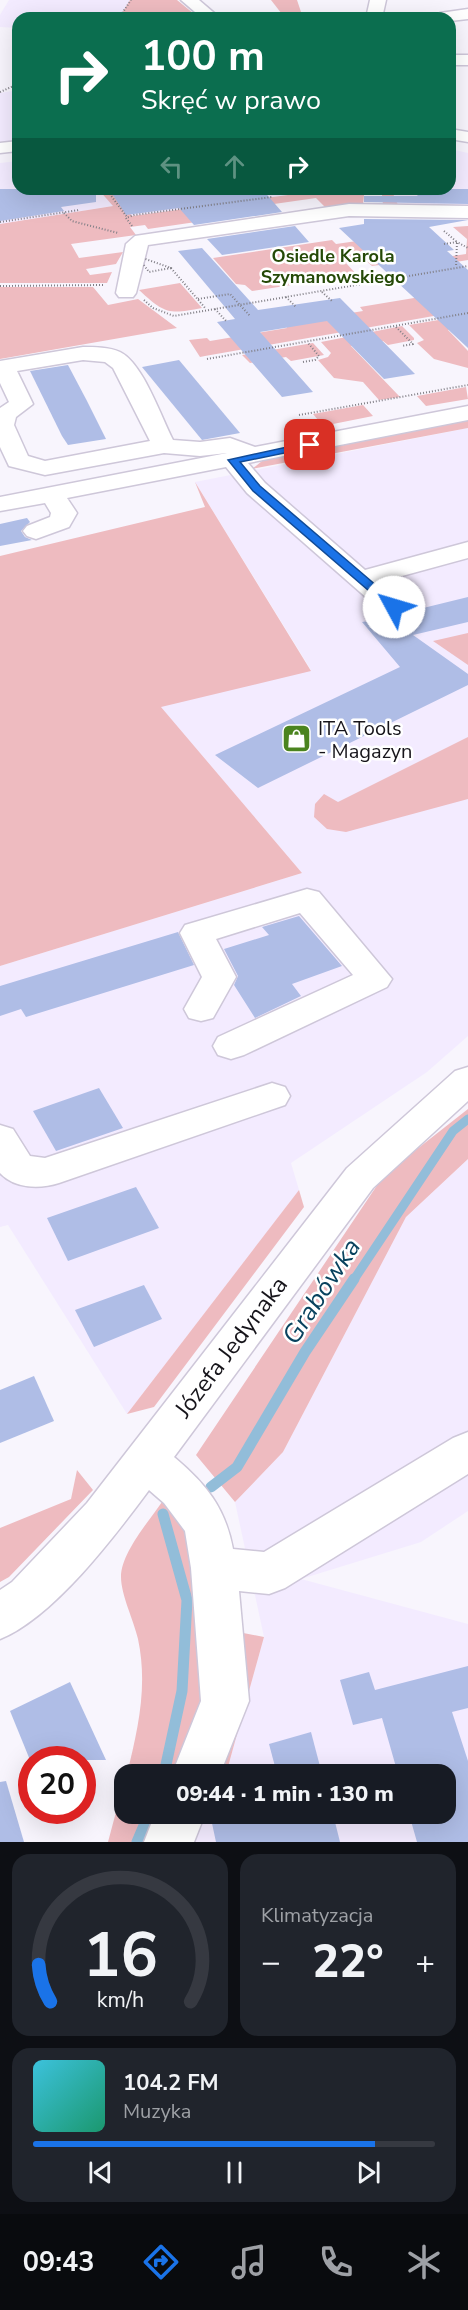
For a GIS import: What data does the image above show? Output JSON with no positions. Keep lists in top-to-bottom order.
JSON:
{
  "streets": {
    "street": ["Józefa Jedynaka"]
  },
  "districts": ["Osiedle Karola Szymanowskiego"],
  "water": ["Grabówka"],
  "places": {
    "shop": ["ITA Tools - Magazyn"]
  },
  "page": {
    "turn": ["100 m", "Skręć w prawo"],
    "limit": "20",
    "trip": "09:44 · 1 min · 130 m",
    "tile": "Klimatyzacja",
    "heat": ["−", "22°", "+"],
    "song": ["104.2 FM", "Muzyka"],
    "tabs": "09:43",
    "gauge": ["16", "km/h"]
  }
}
